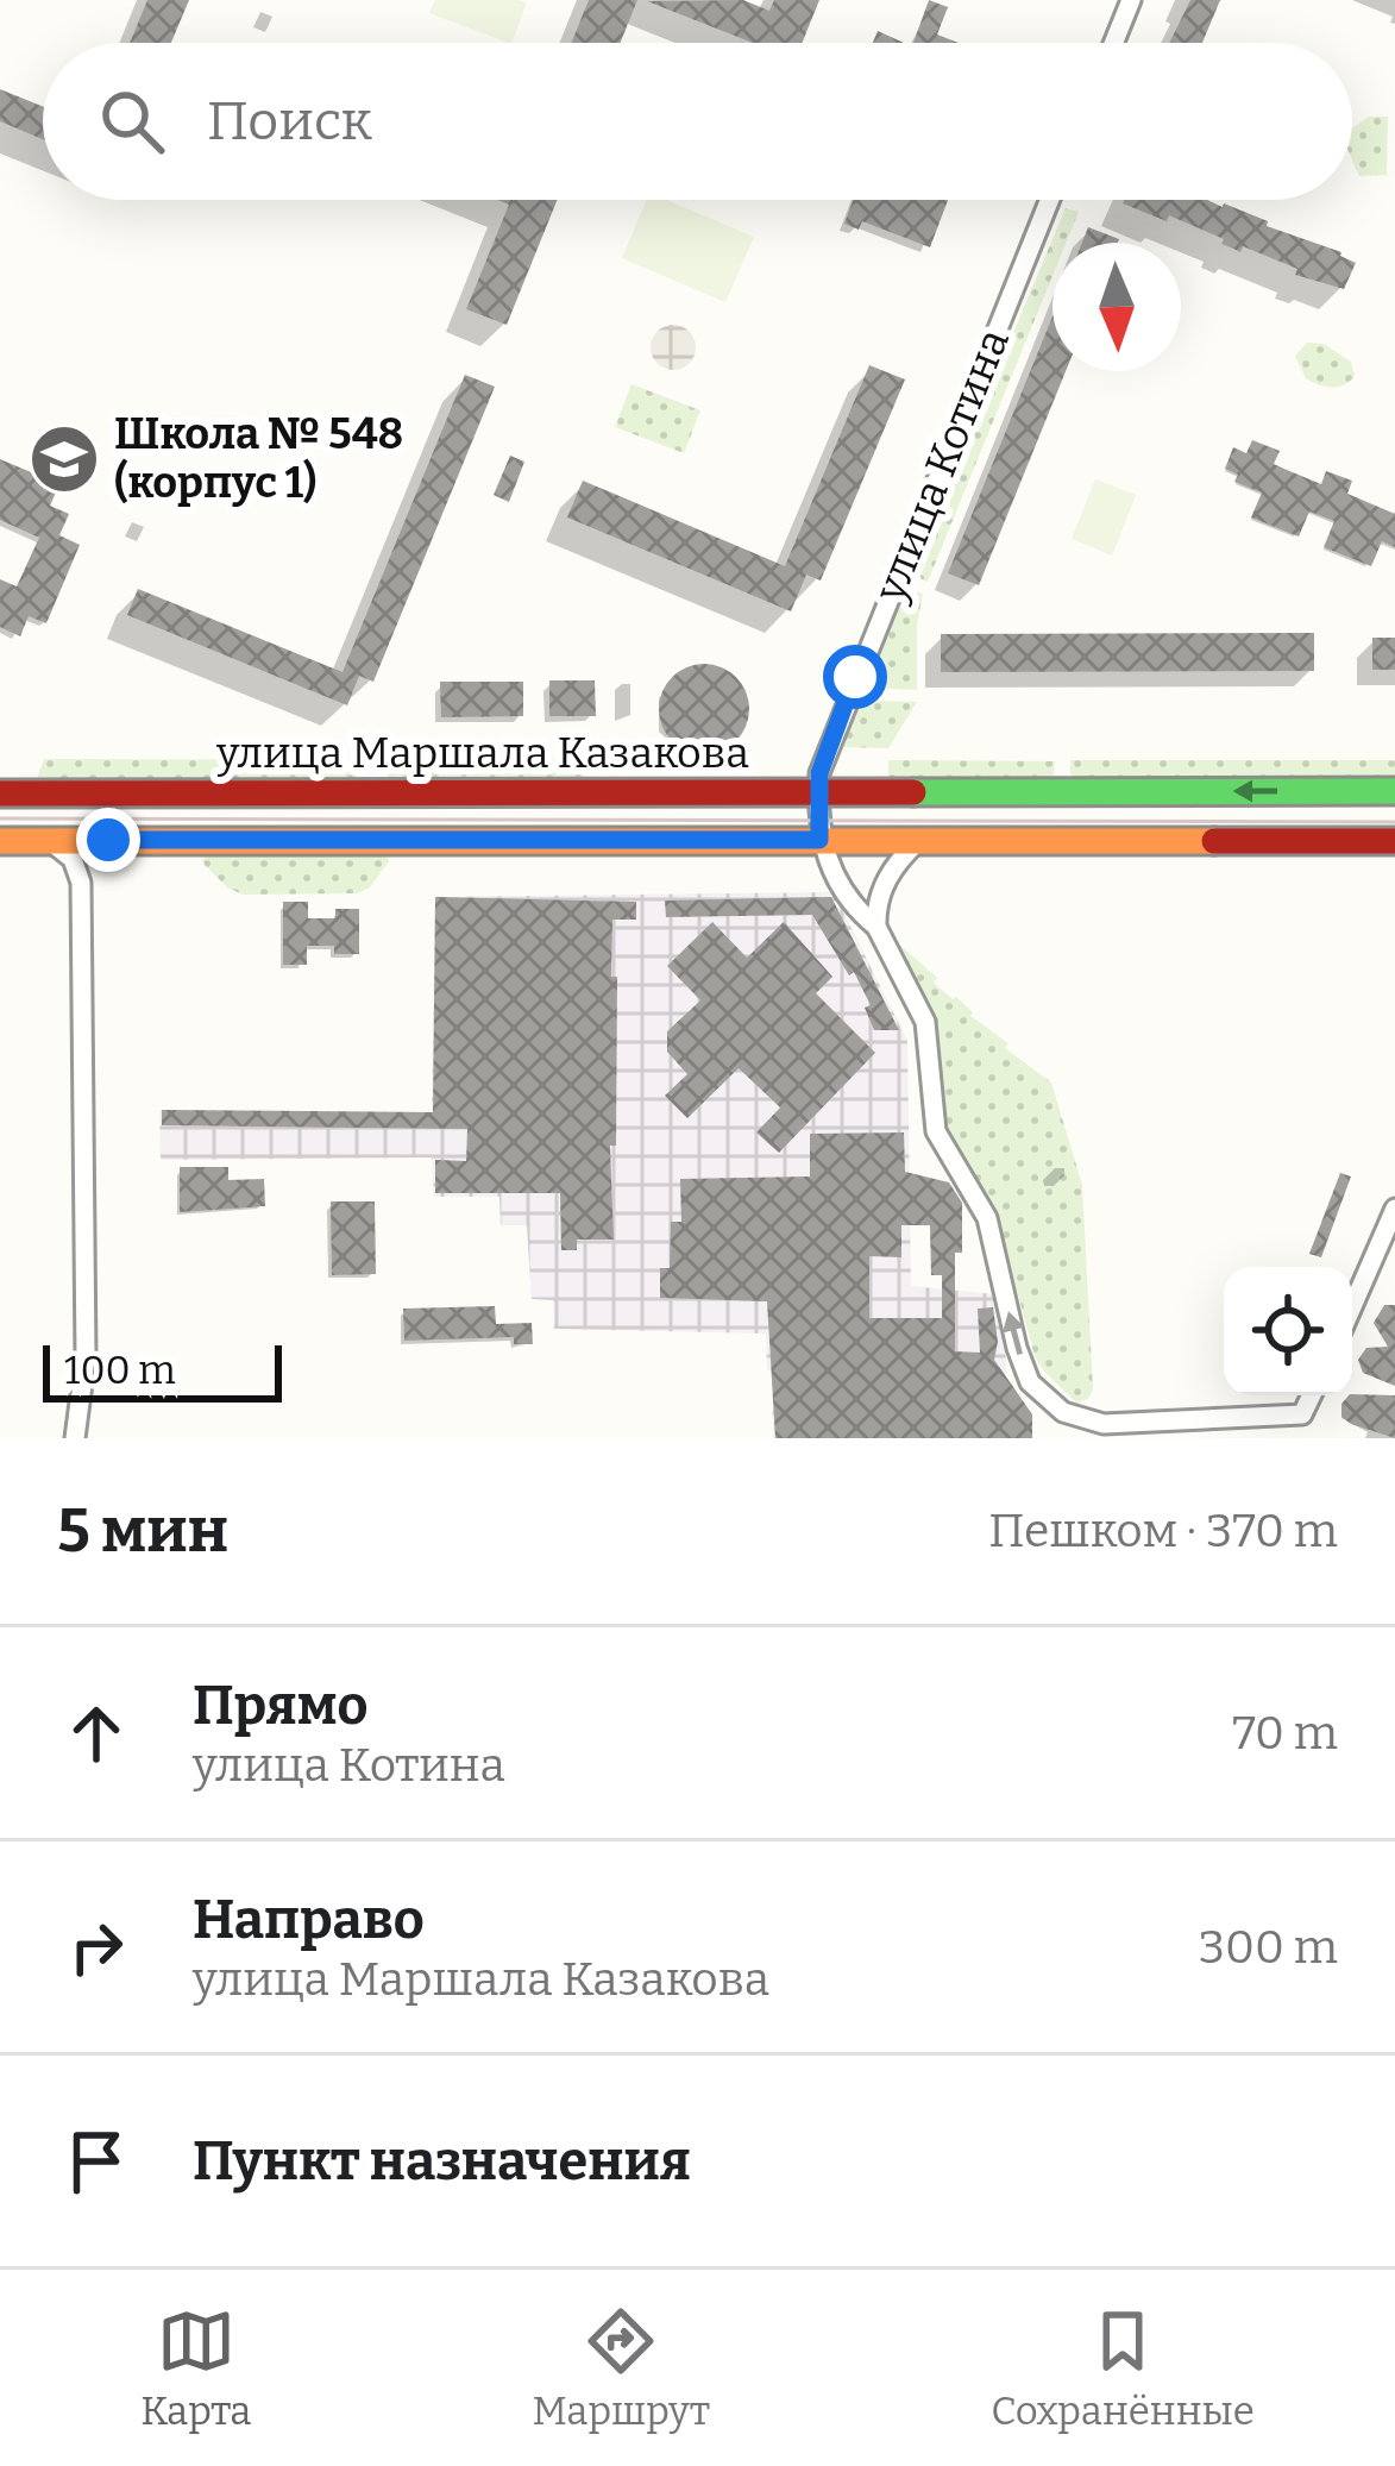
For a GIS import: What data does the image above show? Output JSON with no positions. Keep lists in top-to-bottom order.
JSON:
{
  "streets": {
    "main road": ["улица Маршала Казакова"],
    "street": ["улица Котина"]
  },
  "crossings": [
    ["улица Котина", "улица Маршала Казакова"]
  ],
  "places": {
    "school or university": ["Школа № 548 (корпус 1)"]
  },
  "scale_bar": "100 m",
  "north": "bottom",
  "page": {
    "search": "Поиск",
    "scale": "100 m",
    "heading": ["5 мин", "Пешком · 370 m"],
    "list": [
      ["Прямо", "улица Котина", "70 m"],
      ["Направо", "улица Маршала Казакова", "300 m"],
      "Пункт назначения"
    ],
    "nav": ["Карта", "Маршрут", "Сохранённые"]
  }
}
